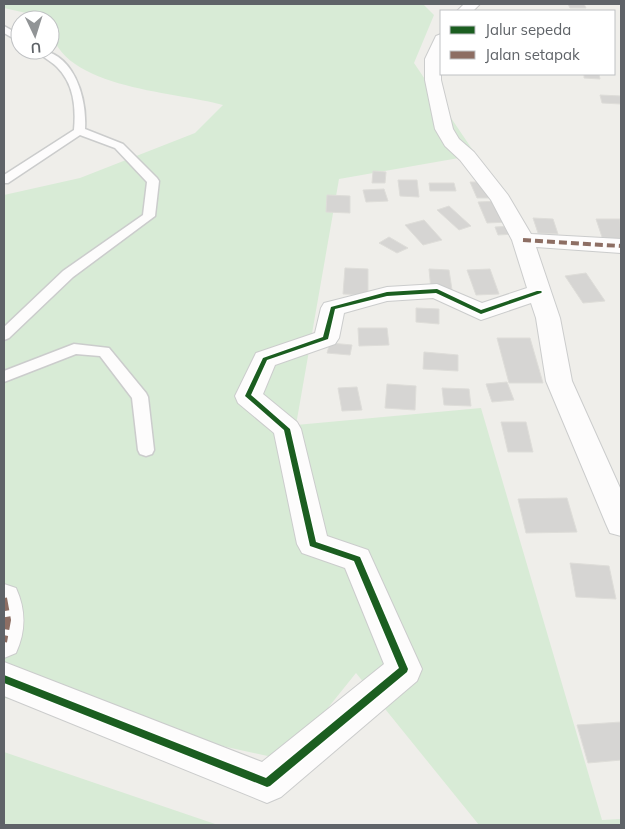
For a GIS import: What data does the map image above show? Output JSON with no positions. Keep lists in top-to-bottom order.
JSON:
{
  "legend": ["Jalur sepeda", "Jalan setapak"],
  "north": "bottom"
}
